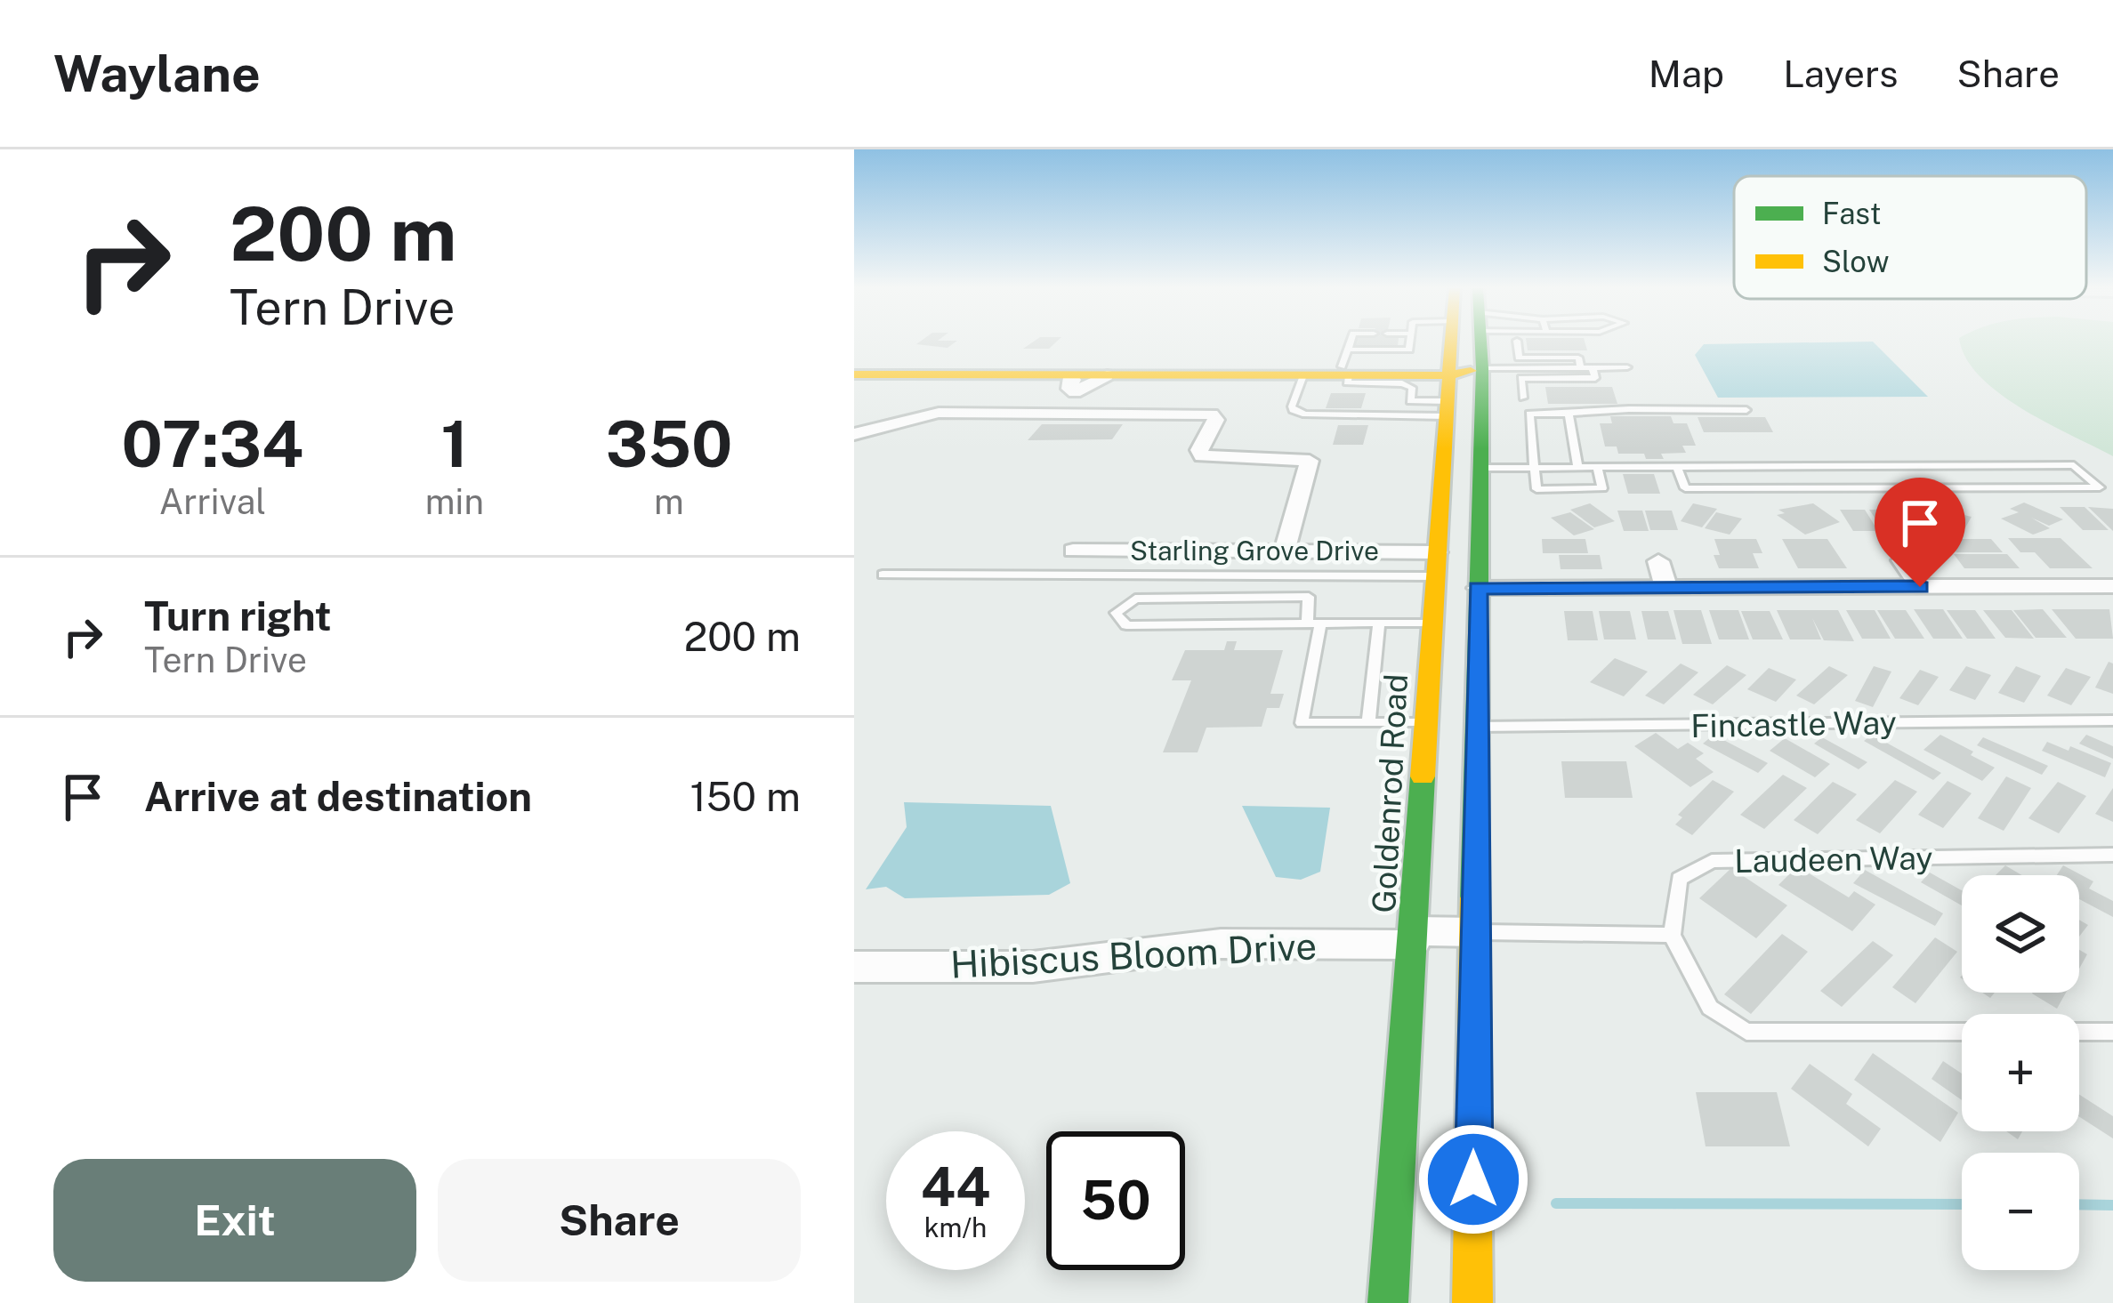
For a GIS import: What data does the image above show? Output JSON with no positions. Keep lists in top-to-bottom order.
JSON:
{
  "streets": {
    "main road": ["Goldenrod Road"],
    "street": ["Starling Grove Drive", "Hibiscus Bloom Drive"],
    "lane": ["Fincastle Way", "Laudeen Way"]
  },
  "crossings": [
    ["Starling Grove Drive", "Goldenrod Road"],
    ["Goldenrod Road", "Hibiscus Bloom Drive"]
  ],
  "legend": ["Fast", "Slow"],
  "page": {
    "header": "Waylane",
    "nav": ["Map", "Layers", "Share"],
    "turn": ["200 m", "Tern Drive"],
    "eta": [
      "07:34",
      "Arrival",
      "1",
      "min",
      "350",
      "m"
    ],
    "list": [
      {
        "name": "Turn right",
        "note": "Tern Drive",
        "value": "200 m"
      },
      {
        "name": "Arrive at destination",
        "value": "150 m"
      }
    ],
    "map_buttons": ["+", "−"],
    "speed": "44 km/h",
    "limit": "50",
    "buttons": ["Exit", "Share"]
  }
}
